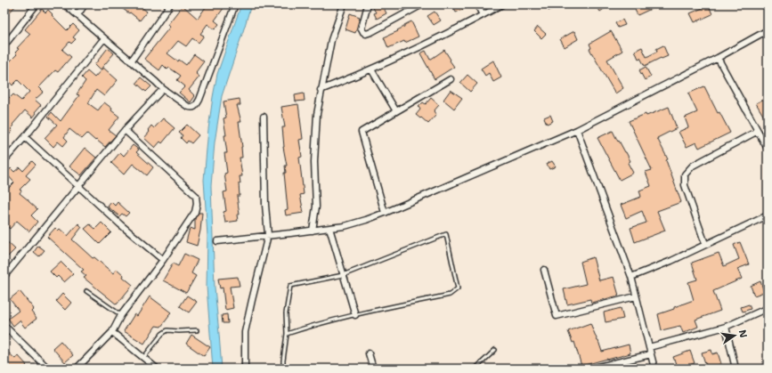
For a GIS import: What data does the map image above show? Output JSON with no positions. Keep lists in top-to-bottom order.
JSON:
{
  "north": "right"
}
